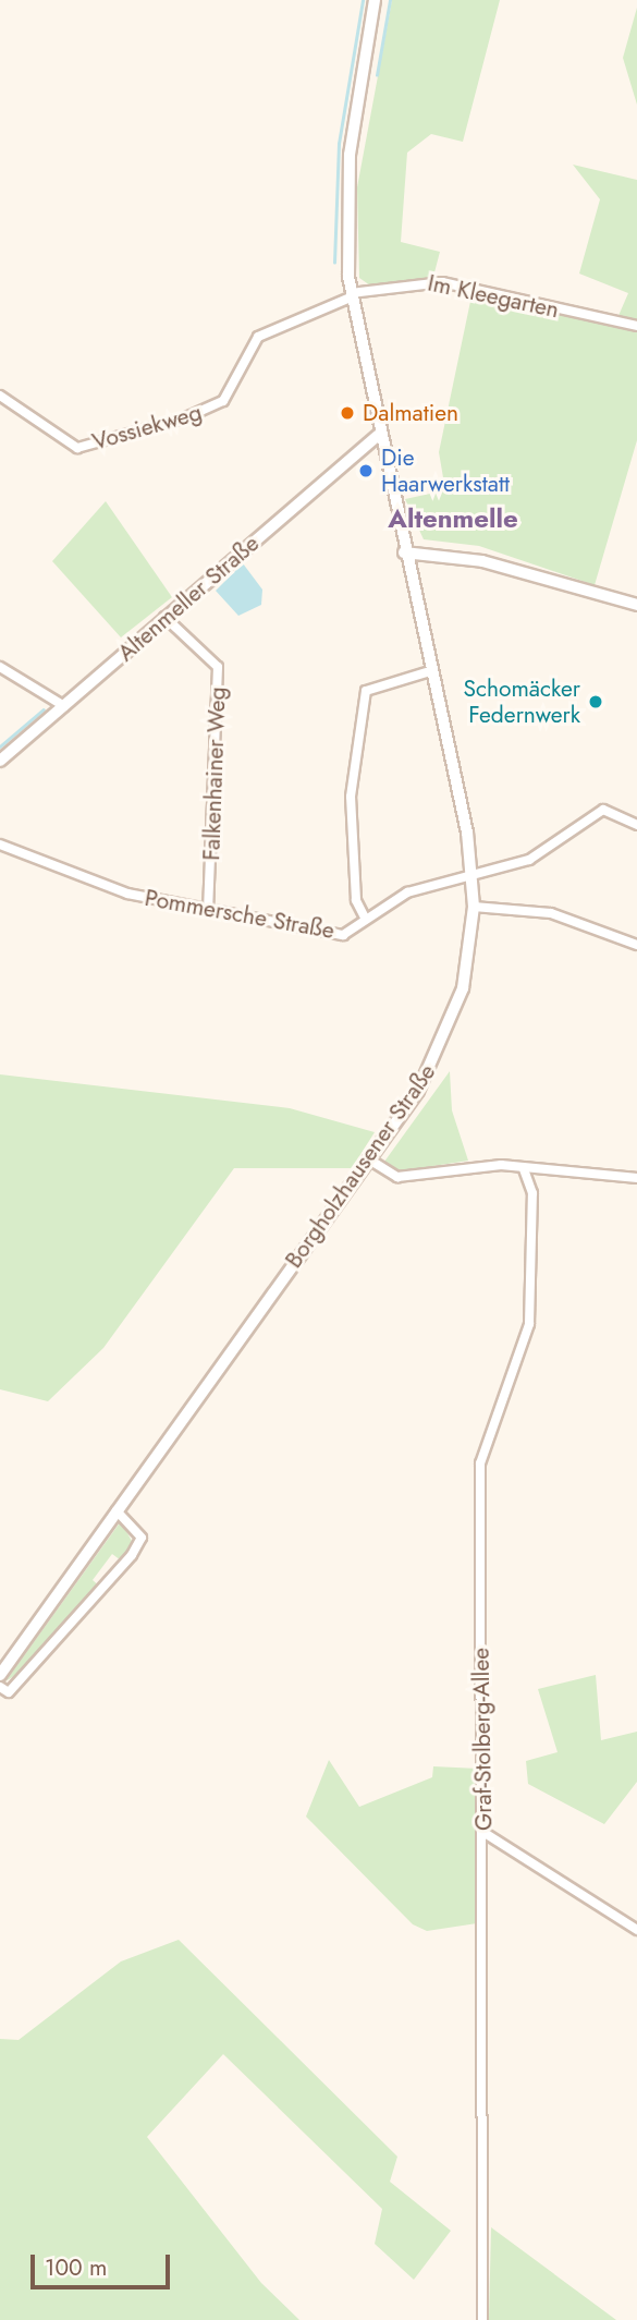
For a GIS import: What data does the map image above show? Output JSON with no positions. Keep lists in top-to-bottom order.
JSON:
{
  "streets": {
    "main road": ["Altenmeller Straße", "Borgholzhausener Straße"],
    "street": [
      "Im Kleegarten",
      "Vossiekweg",
      "Falkenhainer Weg",
      "Pommersche Straße",
      "Graf-Stolberg-Allee"
    ]
  },
  "crossings": [
    ["Im Kleegarten", "Vossiekweg"],
    ["Im Kleegarten", "Borgholzhausener Straße"],
    ["Vossiekweg", "Borgholzhausener Straße"],
    ["Altenmeller Straße", "Falkenhainer Weg"],
    ["Altenmeller Straße", "Borgholzhausener Straße"],
    ["Falkenhainer Weg", "Pommersche Straße"],
    ["Pommersche Straße", "Borgholzhausener Straße"]
  ],
  "districts": ["Altenmelle"],
  "places": ["Dalmatien", "Die Haarwerkstatt", "Schomäcker Federnwerk"],
  "scale_bar": "100 m"
}
